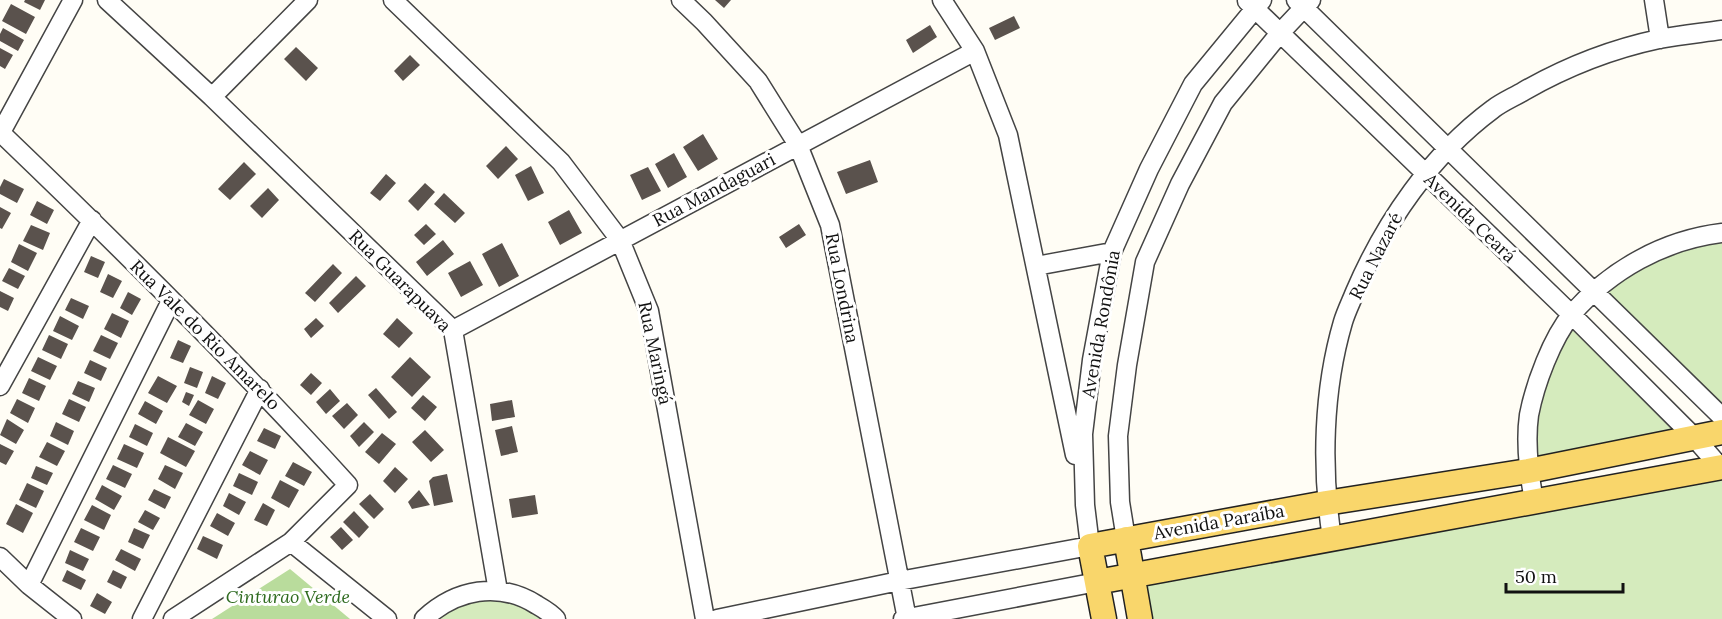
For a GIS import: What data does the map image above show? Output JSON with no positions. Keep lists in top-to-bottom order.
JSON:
{
  "streets": {
    "main road": ["Avenida Rondônia", "Avenida Paraíba"],
    "street": [
      "Rua Mandaguari",
      "Avenida Ceará",
      "Rua Nazaré",
      "Rua Guarapuava",
      "Rua Londrina",
      "Rua Vale do Rio Amarelo",
      "Rua Maringá"
    ]
  },
  "crossings": [
    ["Rua Mandaguari", "Rua Guarapuava"],
    ["Rua Mandaguari", "Rua Londrina"],
    ["Rua Mandaguari", "Rua Maringá"],
    ["Avenida Ceará", "Rua Nazaré"],
    ["Avenida Ceará", "Avenida Rondônia"],
    ["Avenida Ceará", "Avenida Paraíba"],
    ["Rua Nazaré", "Avenida Paraíba"],
    ["Rua Londrina", "Avenida Paraíba"],
    ["Avenida Rondônia", "Avenida Paraíba"]
  ],
  "parks": ["Cinturao Verde"],
  "scale_bar": "50 m"
}
